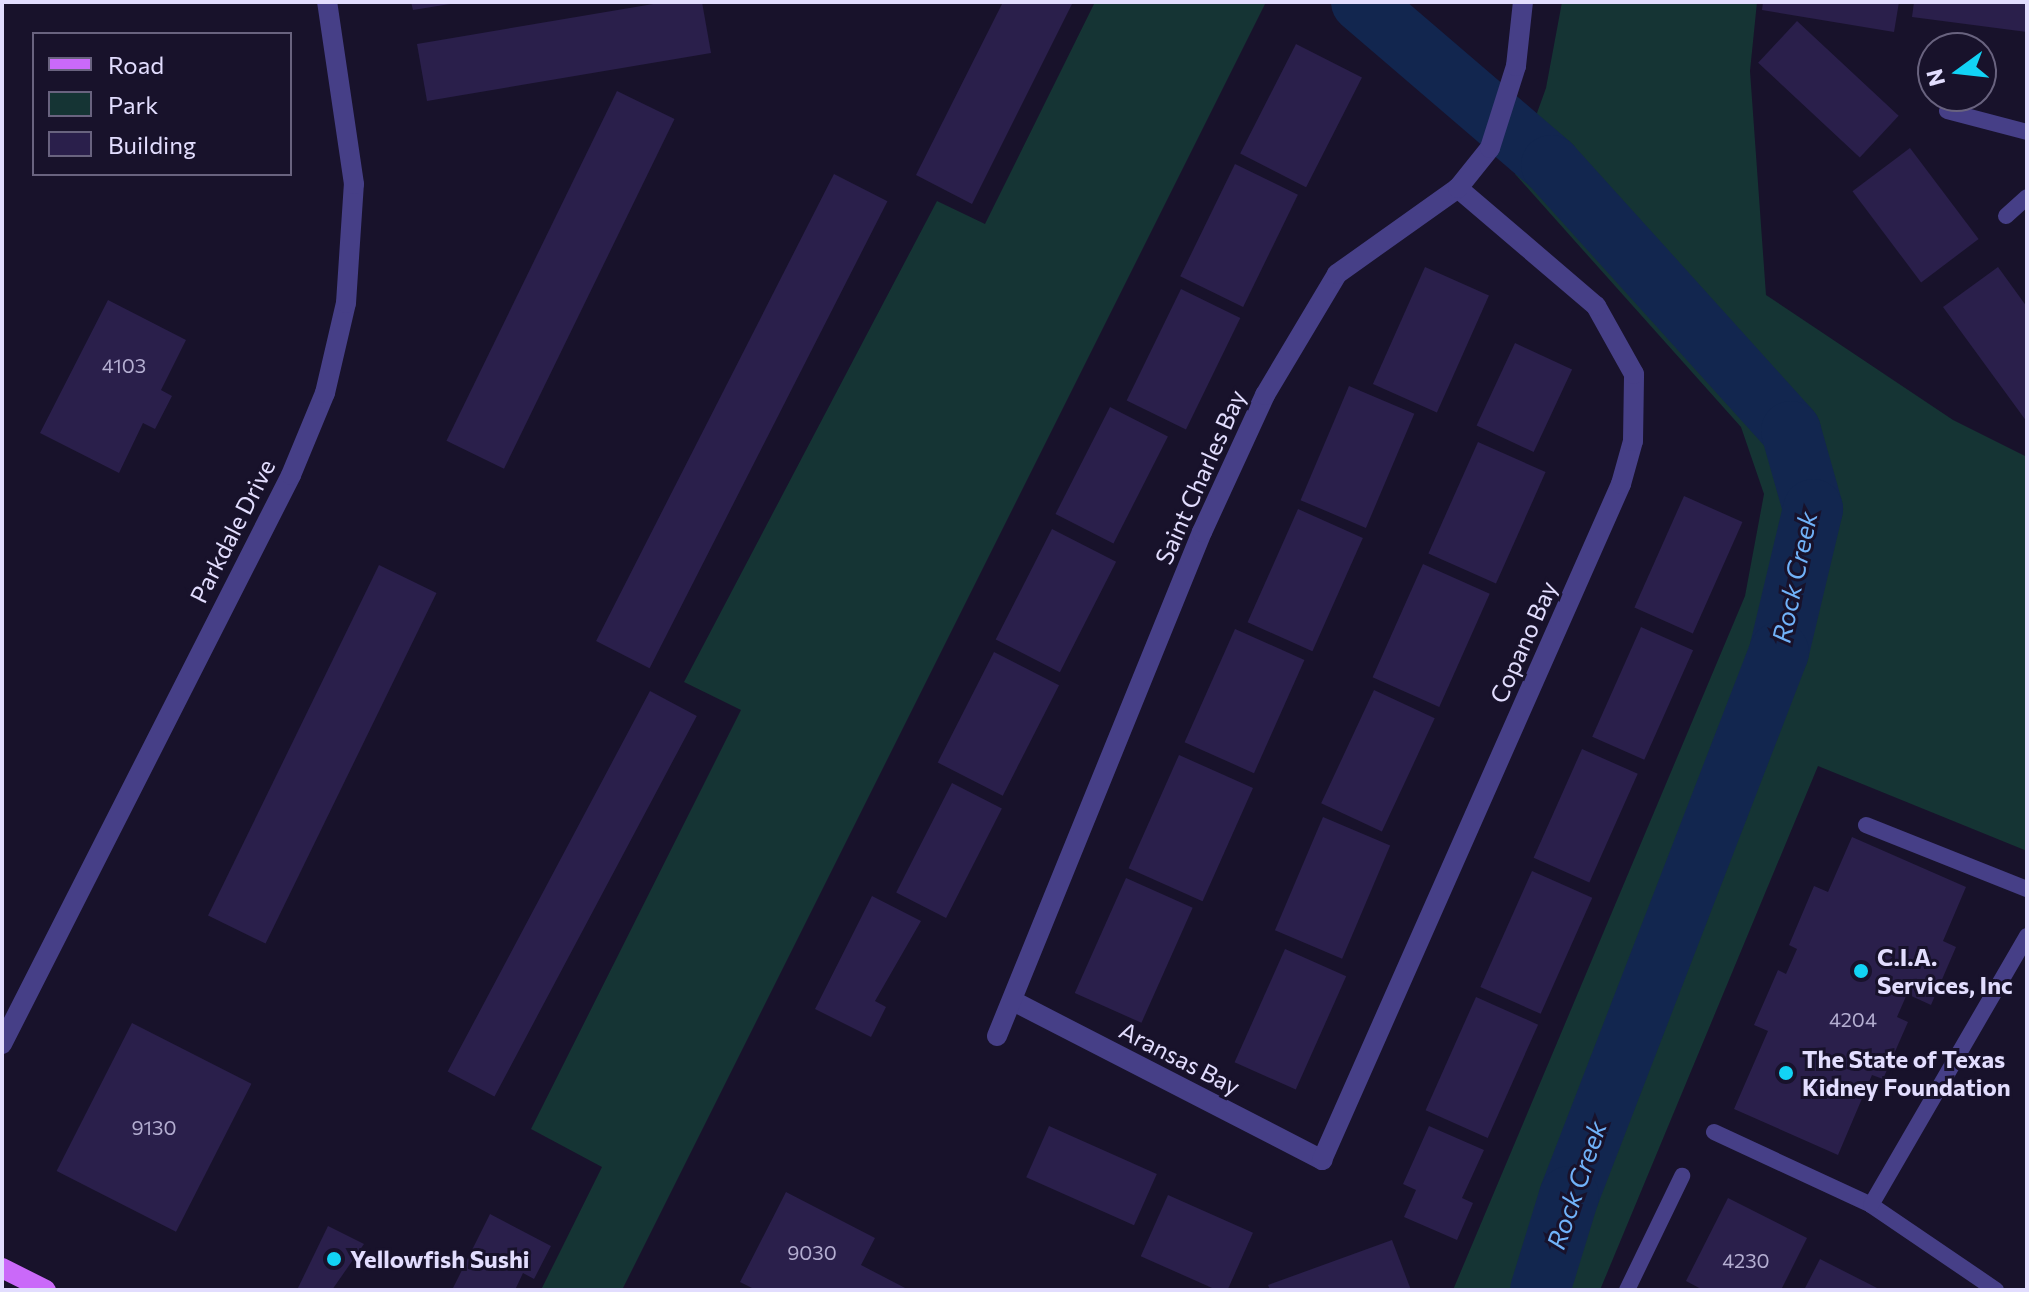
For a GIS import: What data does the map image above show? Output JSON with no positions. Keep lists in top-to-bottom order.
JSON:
{
  "streets": {
    "street": [
      "Saint Charles Bay",
      "Parkdale Drive",
      "Copano Bay",
      "Aransas Bay"
    ]
  },
  "crossings": [
    ["Saint Charles Bay", "Copano Bay"],
    ["Saint Charles Bay", "Aransas Bay"],
    ["Copano Bay", "Aransas Bay"]
  ],
  "water": ["Rock Creek"],
  "places": ["C.I.A. Services, Inc", "The State of Texas Kidney Foundation", "Yellowfish Sushi"],
  "house_numbers": [
    "4103",
    "4204",
    "9130",
    "9030",
    "4230"
  ],
  "legend": ["Road", "Park", "Building"],
  "north": "left"
}
